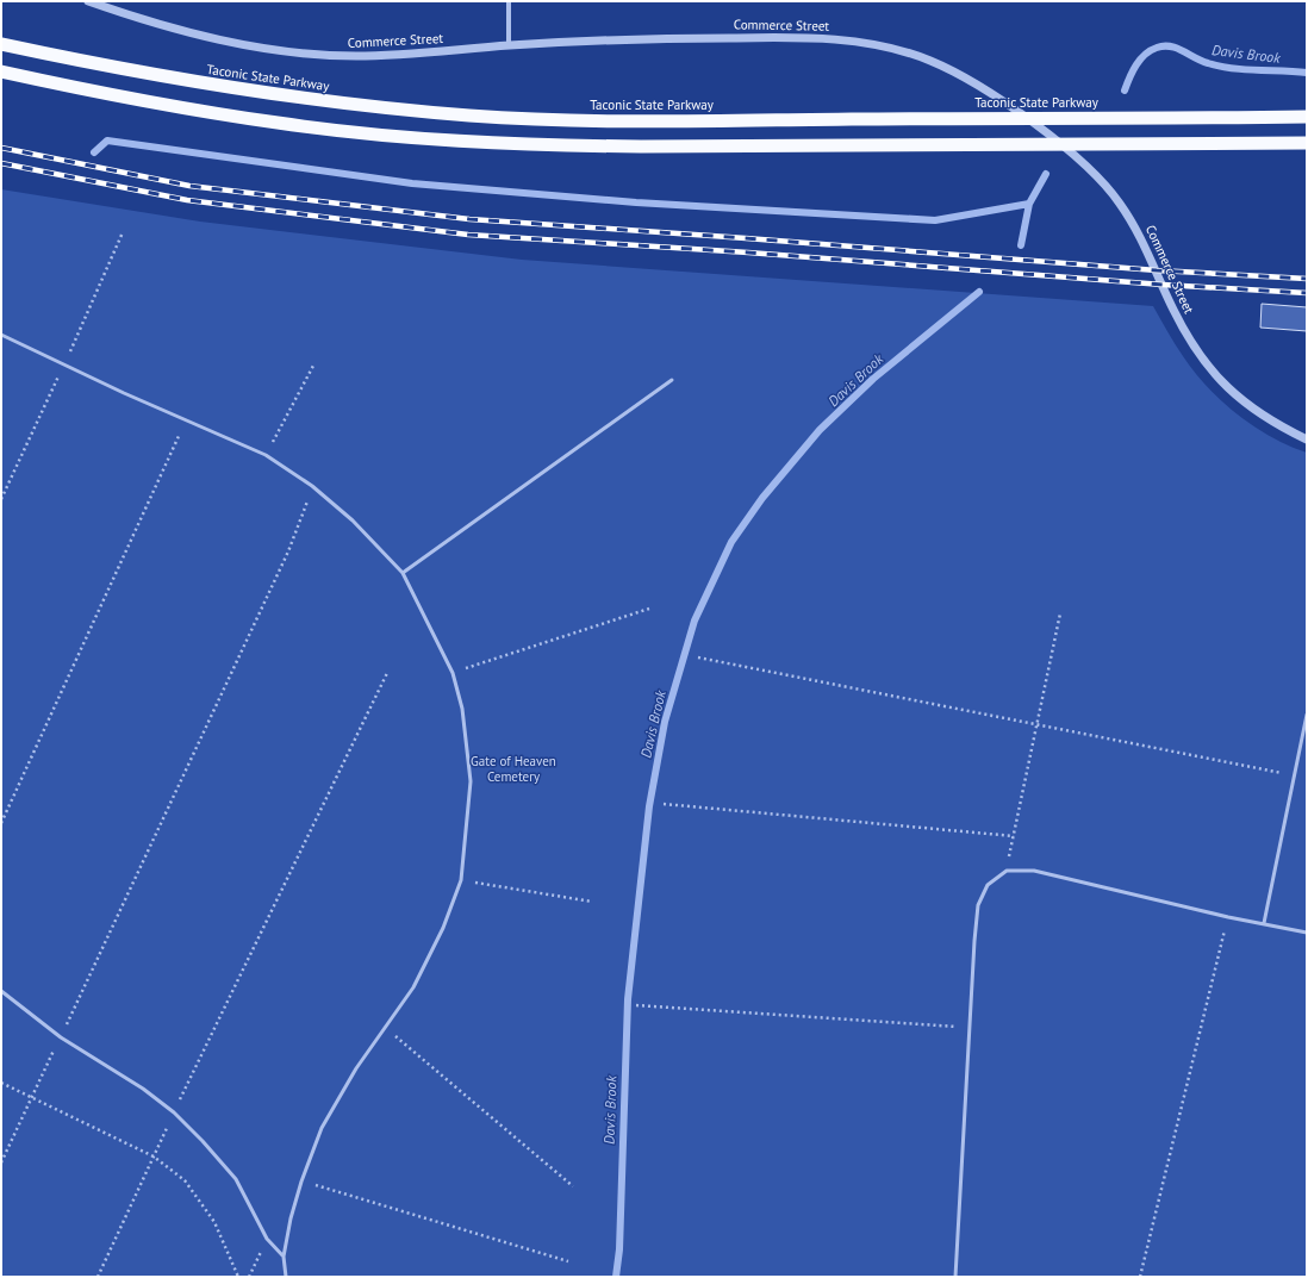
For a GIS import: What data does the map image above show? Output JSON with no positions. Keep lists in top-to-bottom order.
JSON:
{
  "streets": {
    "highway": ["Taconic State Parkway"],
    "street": ["Commerce Street"]
  },
  "crossings": [
    ["Commerce Street", "Taconic State Parkway"]
  ],
  "water": ["Davis Brook"],
  "parks": ["Gate of Heaven Cemetery"]
}
